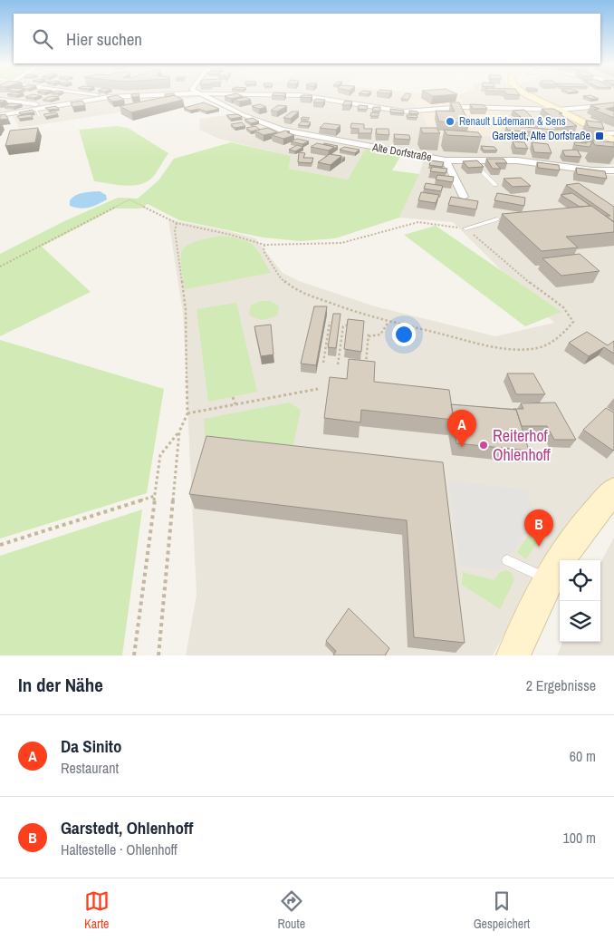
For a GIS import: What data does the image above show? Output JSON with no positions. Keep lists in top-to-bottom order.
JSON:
{
  "streets": {
    "street": ["Alte Dorfstraße"]
  },
  "places": {
    "other": ["Renault Lüdemann & Sens", "Reiterhof Ohlenhoff"],
    "transit": ["Garstedt, Alte Dorfstraße"]
  },
  "page": {
    "search": "Hier suchen",
    "pins": ["A", "B"],
    "heading": ["In der Nähe", "2 Ergebnisse"],
    "list": [
      {
        "mark": "A",
        "name": "Da Sinito",
        "note": "Restaurant",
        "value": "60 m"
      },
      {
        "mark": "B",
        "name": "Garstedt, Ohlenhoff",
        "note": "Haltestelle · Ohlenhoff",
        "value": "100 m"
      }
    ],
    "nav": ["Karte", "Route", "Gespeichert"]
  }
}
